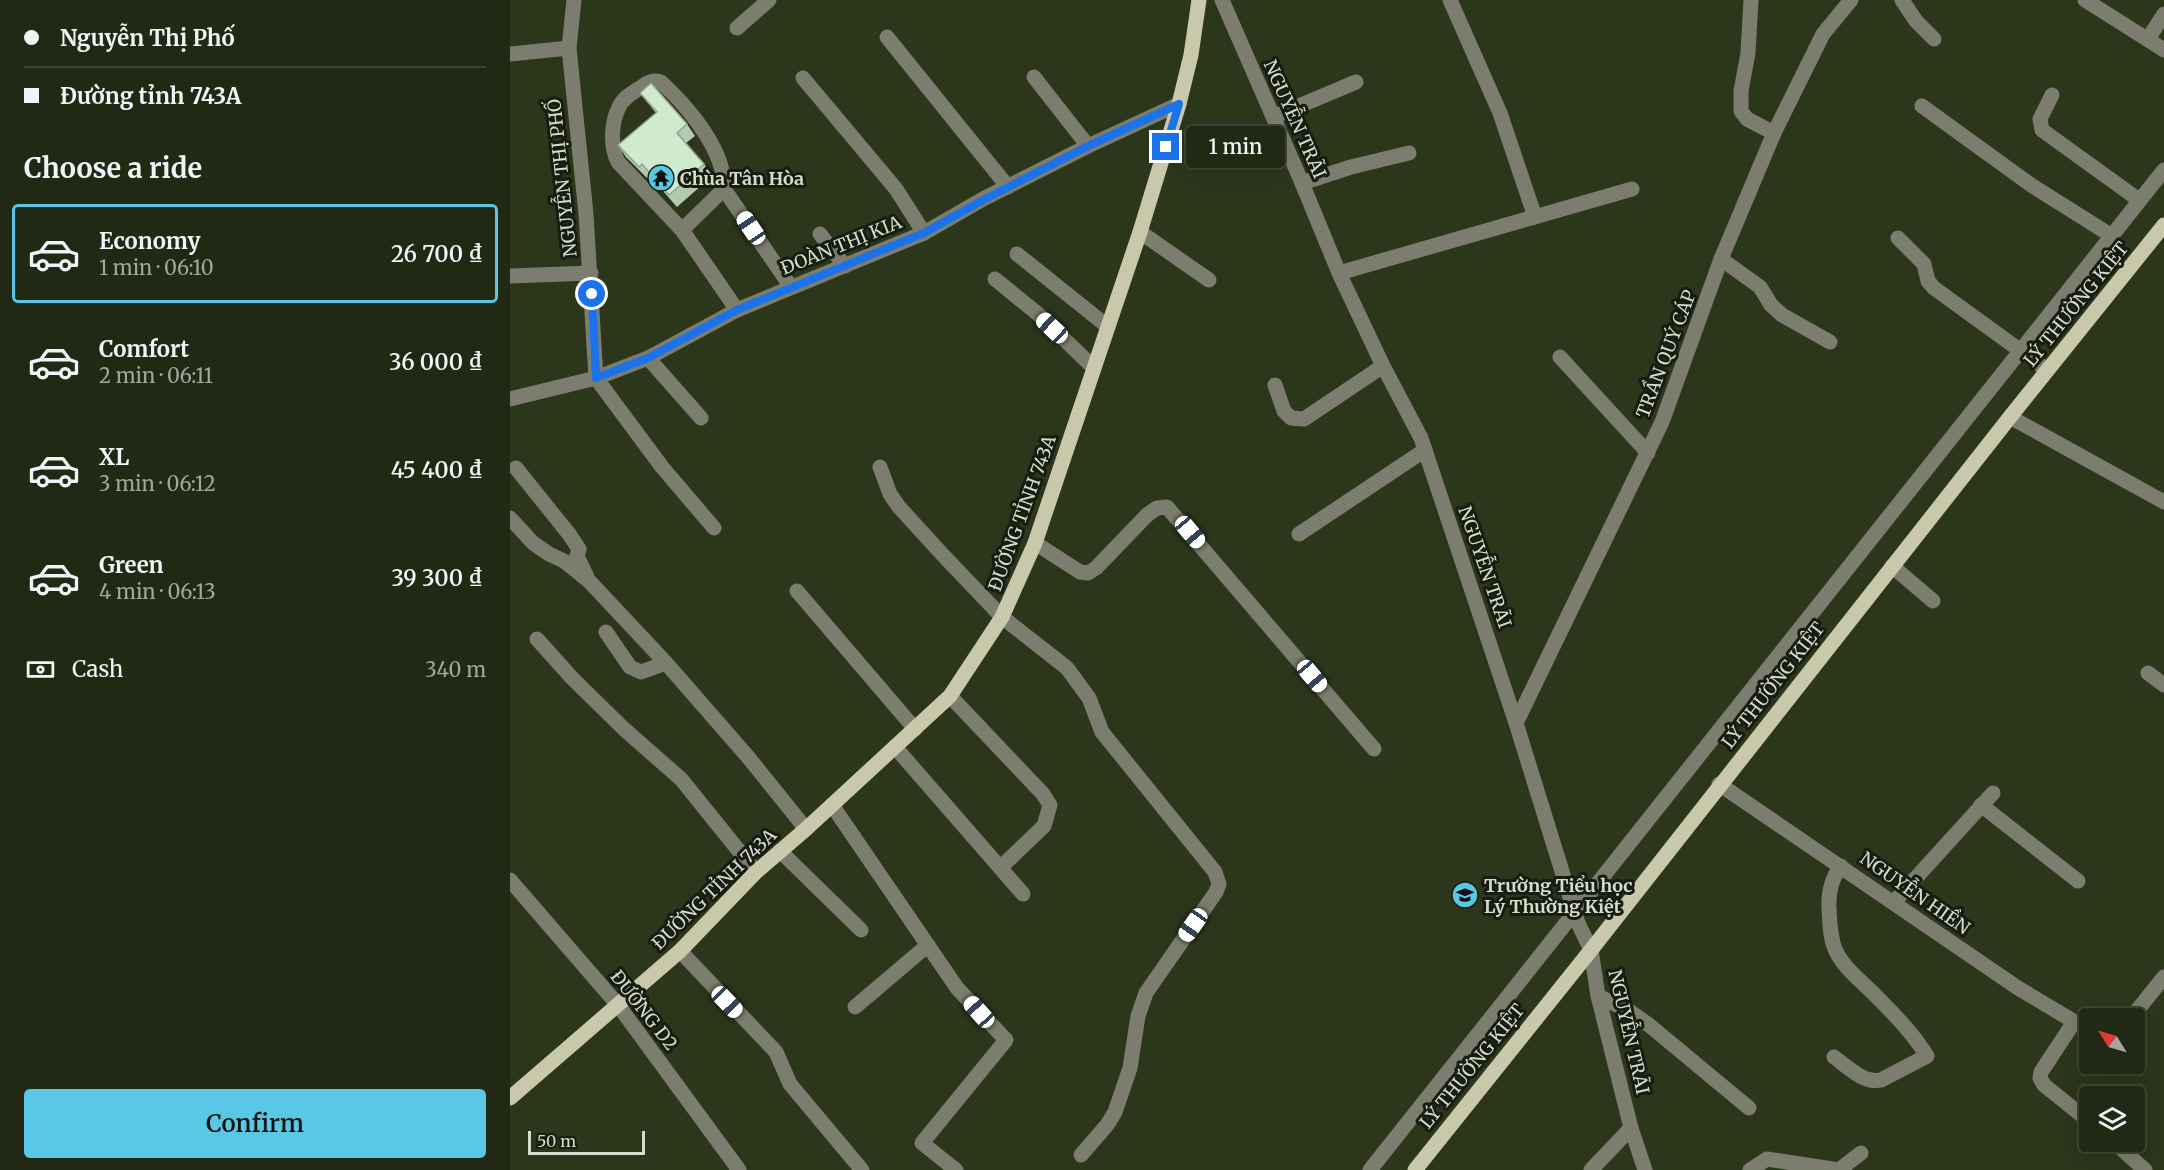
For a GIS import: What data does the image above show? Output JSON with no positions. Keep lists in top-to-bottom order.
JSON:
{
  "streets": {
    "main road": ["LÝ THƯỜNG KIỆT", "ĐƯỜNG TỈNH 743A"],
    "street": [
      "NGUYỄN TRÃI",
      "NGUYỄN THỊ PHỐ",
      "ĐOÀN THỊ KIA",
      "TRẦN QUÝ CÁP",
      "NGUYỄN HIỀN",
      "ĐƯỜNG D2"
    ]
  },
  "crossings": [
    ["NGUYỄN TRÃI", "LÝ THƯỜNG KIỆT"],
    ["NGUYỄN TRÃI", "TRẦN QUÝ CÁP"],
    ["NGUYỄN THỊ PHỐ", "ĐOÀN THỊ KIA"],
    ["ĐOÀN THỊ KIA", "ĐƯỜNG TỈNH 743A"],
    ["LÝ THƯỜNG KIỆT", "NGUYỄN HIỀN"],
    ["ĐƯỜNG TỈNH 743A", "ĐƯỜNG D2"]
  ],
  "places": {
    "temple": ["Chùa Tân Hòa"],
    "school or university": ["Trường Tiểu học Lý Thường Kiệt"]
  },
  "scale_bar": "50 m",
  "north": "top left",
  "page": {
    "banner": ["Nguyễn Thị Phố", "Đường tỉnh 743A"],
    "bubble": "1 min",
    "heading": "Choose a ride",
    "list": [
      {
        "name": "Economy",
        "note": "1 min · 06:10",
        "value": "26 700 ₫"
      },
      {
        "name": "Comfort",
        "note": "2 min · 06:11",
        "value": "36 000 ₫"
      },
      {
        "name": "XL",
        "note": "3 min · 06:12",
        "value": "45 400 ₫"
      },
      {
        "name": "Green",
        "note": "4 min · 06:13",
        "value": "39 300 ₫"
      }
    ],
    "pay": ["Cash", "340 m"],
    "buttons": "Confirm",
    "scale": "50 m"
  }
}
